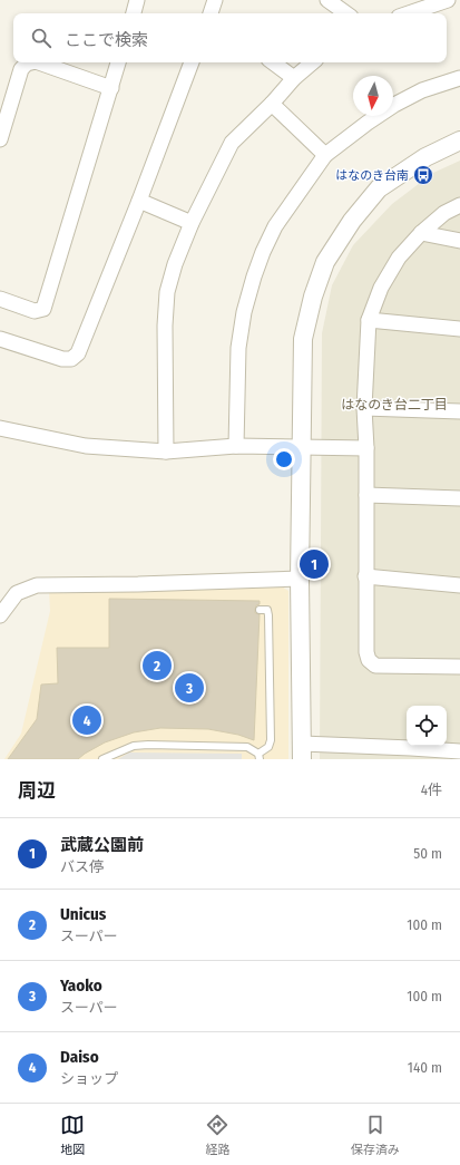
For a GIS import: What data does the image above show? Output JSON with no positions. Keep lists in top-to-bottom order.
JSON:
{
  "districts": ["はなのき台二丁目"],
  "places": {
    "bus stop": ["はなのき台南"]
  },
  "north": "bottom",
  "page": {
    "search": "ここで検索",
    "pins": [
      "1",
      "2",
      "3",
      "4"
    ],
    "heading": ["周辺", "4件"],
    "list": [
      {
        "mark": "1",
        "name": "武蔵公園前",
        "note": "バス停",
        "value": "50 m"
      },
      {
        "mark": "2",
        "name": "Unicus",
        "note": "スーパー",
        "value": "100 m"
      },
      {
        "mark": "3",
        "name": "Yaoko",
        "note": "スーパー",
        "value": "100 m"
      },
      {
        "mark": "4",
        "name": "Daiso",
        "note": "ショップ",
        "value": "140 m"
      }
    ],
    "nav": ["地図", "経路", "保存済み"]
  }
}
